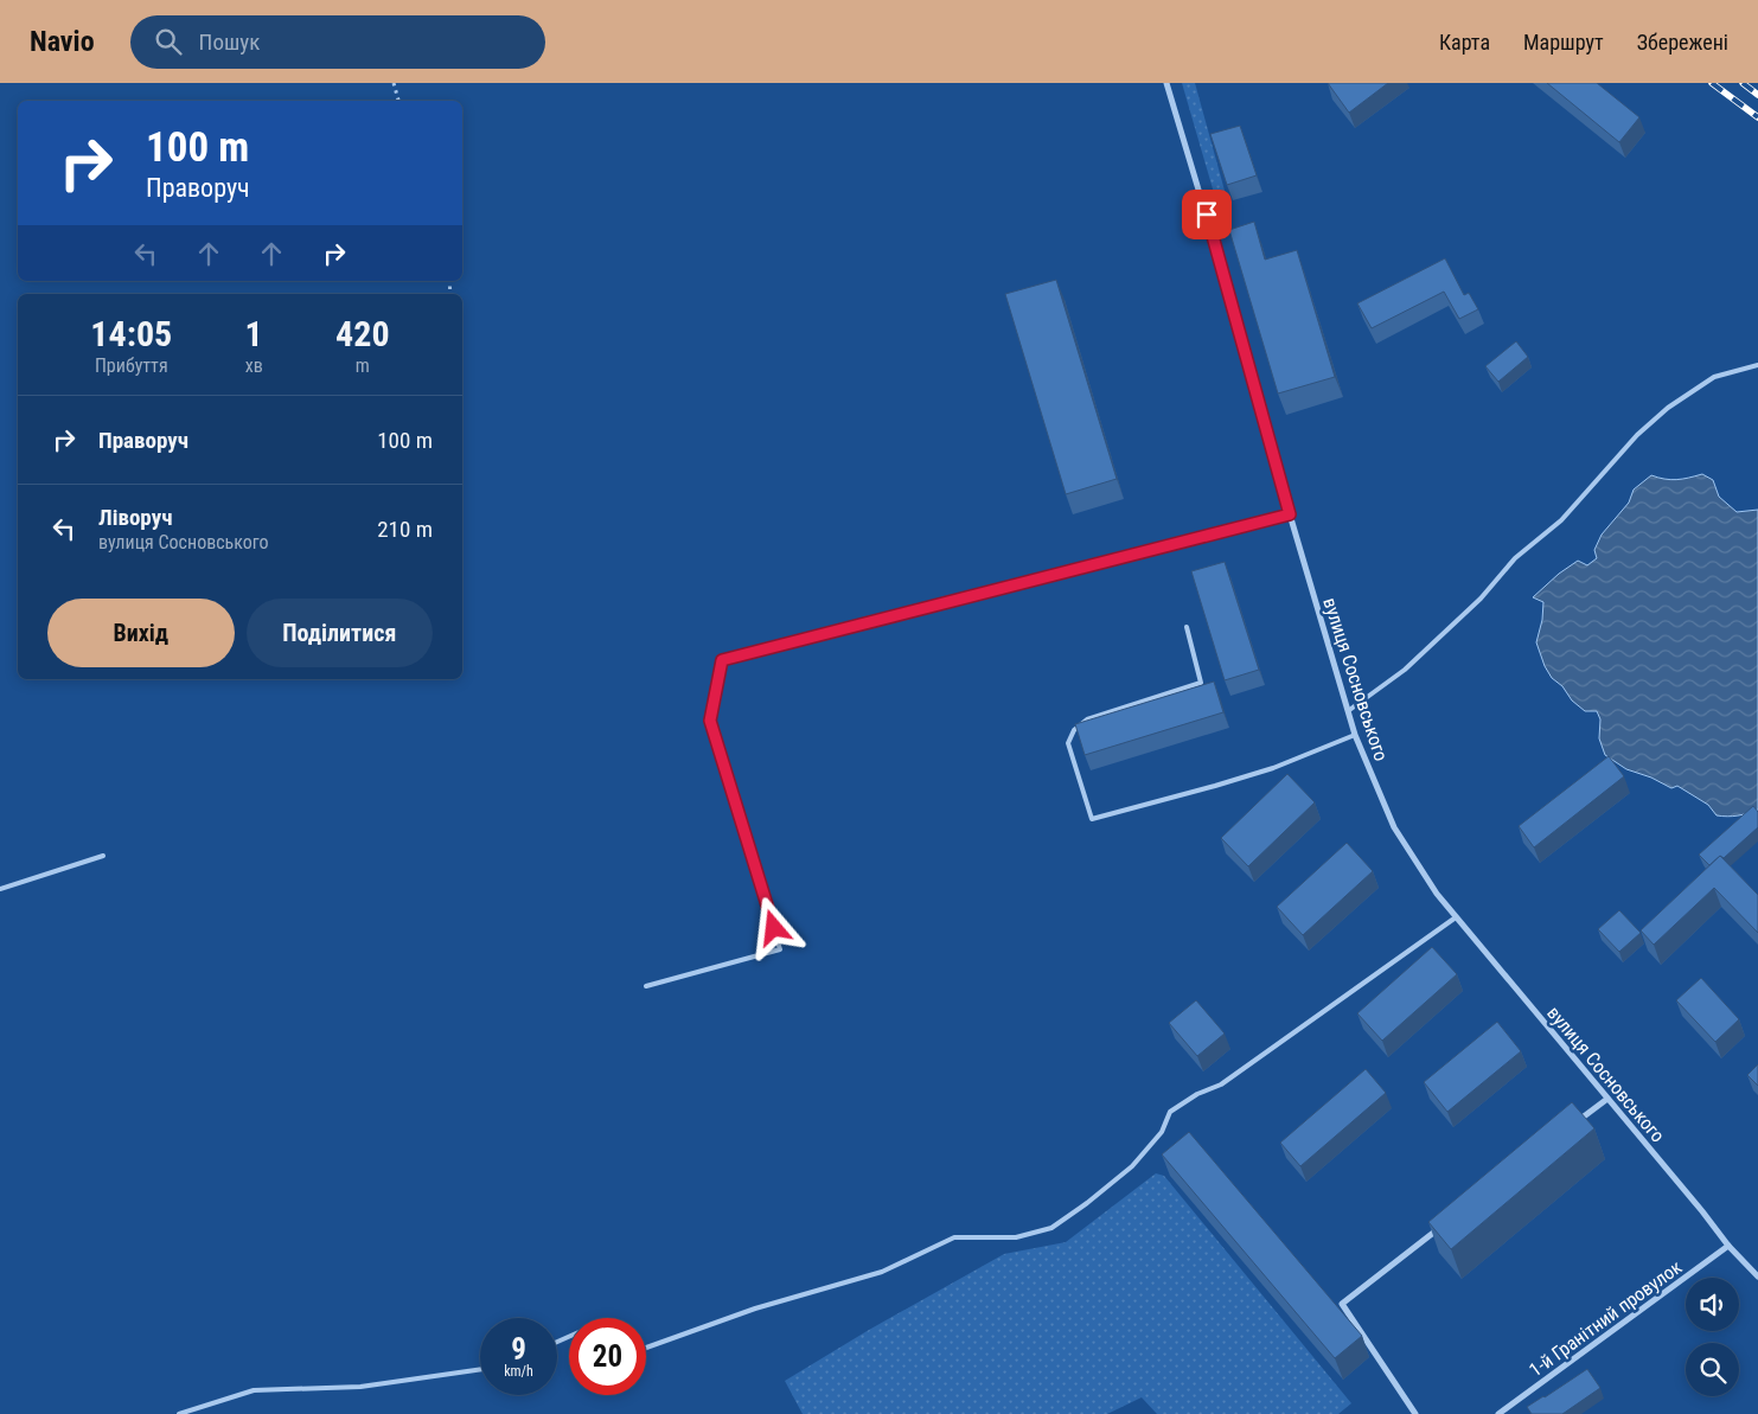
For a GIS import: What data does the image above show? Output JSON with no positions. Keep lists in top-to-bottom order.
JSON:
{
  "streets": {
    "street": ["вулиця Сосновського", "1-й Гранітний провулок"]
  },
  "crossings": [
    ["вулиця Сосновського", "1-й Гранітний провулок"]
  ],
  "page": {
    "header": "Navio",
    "search": "Пошук",
    "nav": ["Карта", "Маршрут", "Збережені"],
    "turn": ["100 m", "Праворуч"],
    "eta": [
      "14:05",
      "Прибуття",
      "1",
      "хв",
      "420",
      "m"
    ],
    "list": [
      {
        "name": "Праворуч",
        "value": "100 m"
      },
      {
        "name": "Ліворуч",
        "note": "вулиця Сосновського",
        "value": "210 m"
      }
    ],
    "buttons": ["Вихід", "Поділитися"],
    "speed": "9 km/h",
    "limit": "20"
  }
}
